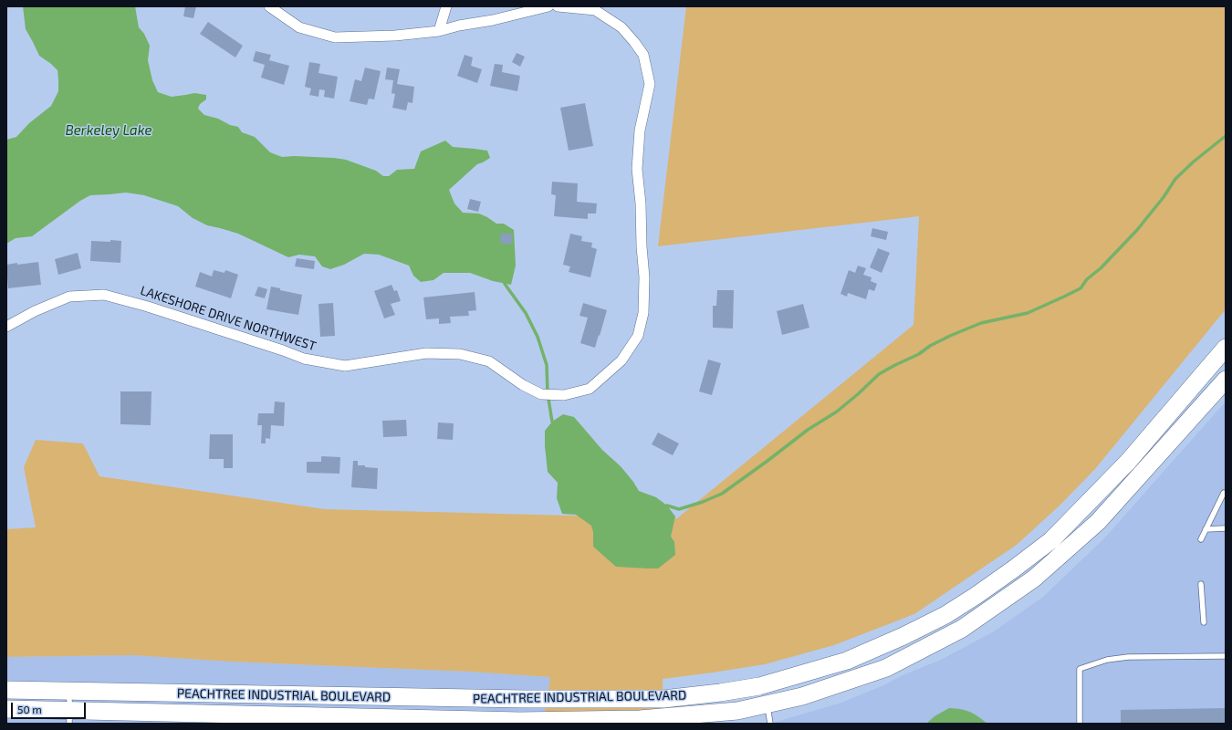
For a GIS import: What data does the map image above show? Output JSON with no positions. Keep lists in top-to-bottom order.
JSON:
{
  "streets": {
    "highway": ["PEACHTREE INDUSTRIAL BOULEVARD"],
    "street": ["LAKESHORE DRIVE NORTHWEST"]
  },
  "water": ["Berkeley Lake"],
  "scale_bar": "50 m"
}
